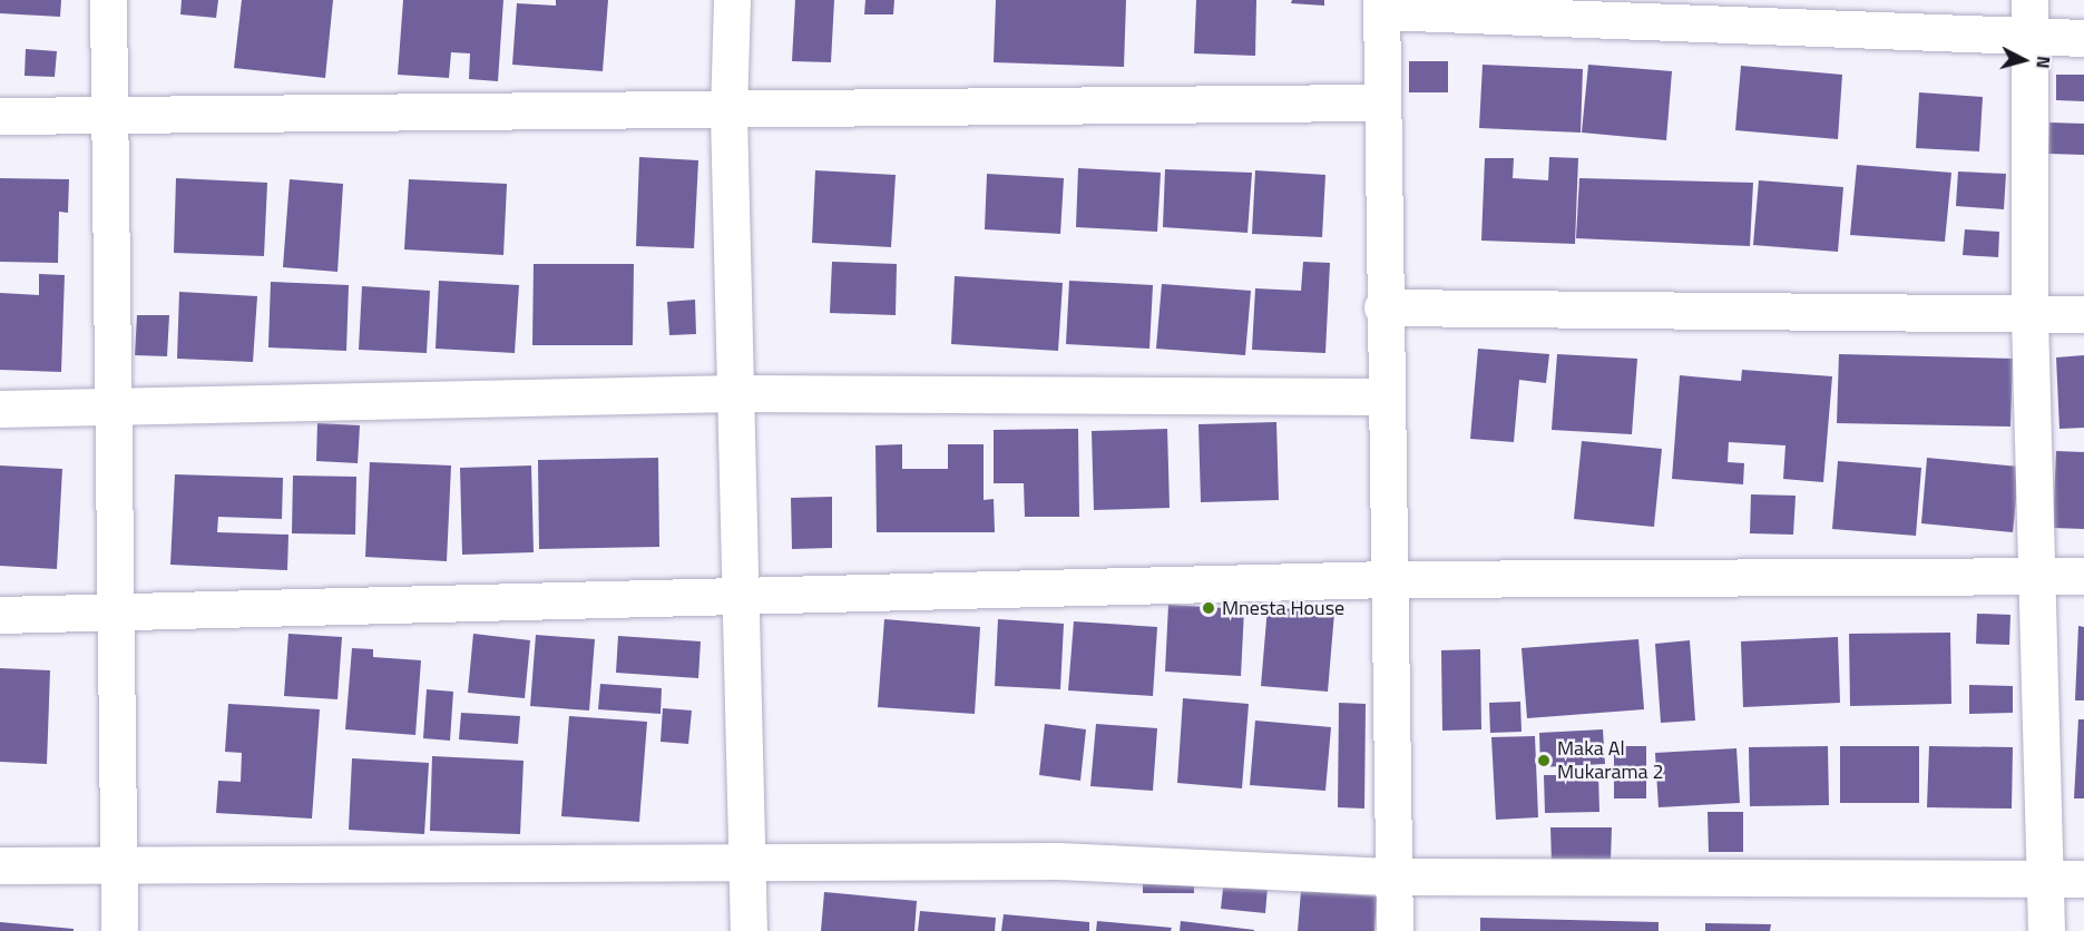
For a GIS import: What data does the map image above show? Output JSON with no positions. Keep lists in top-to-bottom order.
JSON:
{
  "places": ["Mnesta House", "Maka Al Mukarama 2"],
  "north": "right"
}
